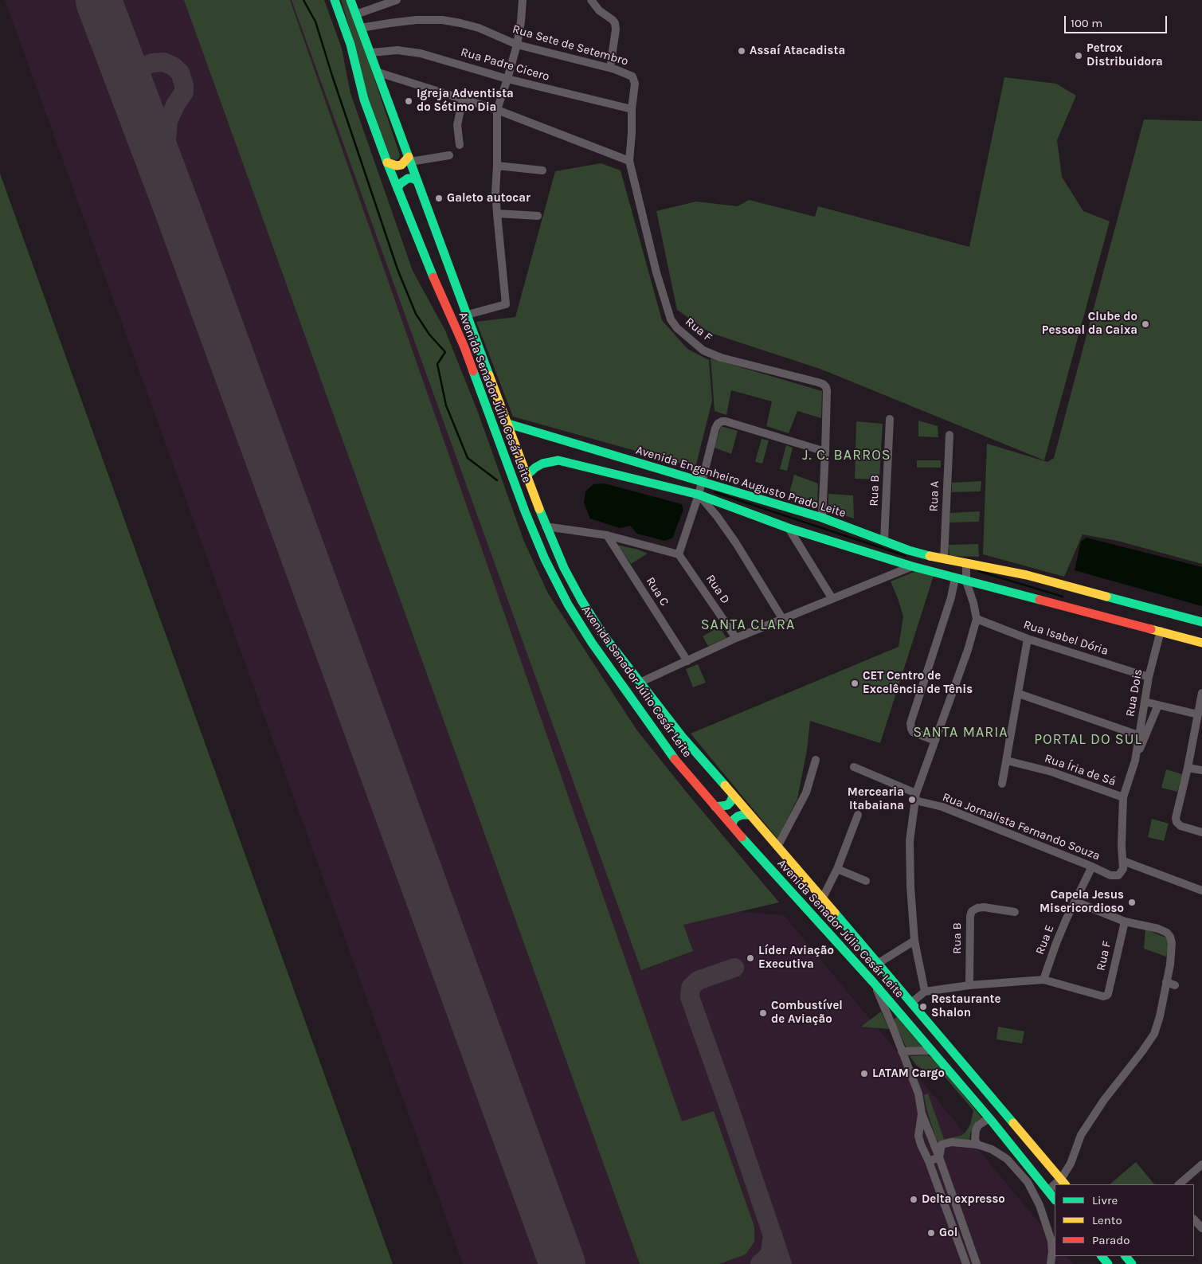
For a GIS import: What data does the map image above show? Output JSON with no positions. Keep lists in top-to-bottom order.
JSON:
{
  "streets": {
    "main road": ["Avenida Senador Júlio Cesár Leite", "Avenida Engenheiro Augusto Prado Leite"],
    "street": [
      "Rua Sete de Setembro",
      "Rua Padre Cicero",
      "Rua F",
      "Rua B",
      "Rua A",
      "Rua D",
      "Rua C",
      "Rua Isabel Dória",
      "Rua Dois",
      "Rua Íria de Sá",
      "Rua Jornalista Fernando Souza",
      "Rua E"
    ]
  },
  "crossings": [
    ["Rua Sete de Setembro", "Rua F"],
    ["Rua Sete de Setembro", "Avenida Senador Júlio Cesár Leite"],
    ["Rua Padre Cicero", "Rua F"],
    ["Rua Padre Cicero", "Avenida Senador Júlio Cesár Leite"],
    ["Rua F", "Rua E"],
    ["Avenida Senador Júlio Cesár Leite", "Avenida Engenheiro Augusto Prado Leite"],
    ["Avenida Engenheiro Augusto Prado Leite", "Rua B"],
    ["Avenida Engenheiro Augusto Prado Leite", "Rua A"],
    ["Avenida Engenheiro Augusto Prado Leite", "Rua Dois"],
    ["Rua Isabel Dória", "Rua Dois"],
    ["Rua Dois", "Rua Íria de Sá"],
    ["Rua Dois", "Rua Jornalista Fernando Souza"],
    ["Rua Jornalista Fernando Souza", "Rua E"]
  ],
  "districts": [
    "J. C. BARROS",
    "SANTA CLARA",
    "SANTA MARIA",
    "PORTAL DO SUL"
  ],
  "places": [
    "Assaí Atacadista",
    "Petrox Distribuidora",
    "Igreja Adventista do Sétimo Dia",
    "Galeto autocar",
    "Clube do Pessoal da Caixa",
    "CET Centro de Excelência de Tênis",
    "Mercearia Itabaiana",
    "Capela Jesus Misericordioso",
    "Líder Aviação Executiva",
    "Restaurante Shalon",
    "Combustível de Aviação",
    "LATAM Cargo",
    "Delta expresso",
    "Gol"
  ],
  "legend": ["Livre", "Lento", "Parado"],
  "scale_bar": "100 m"
}
